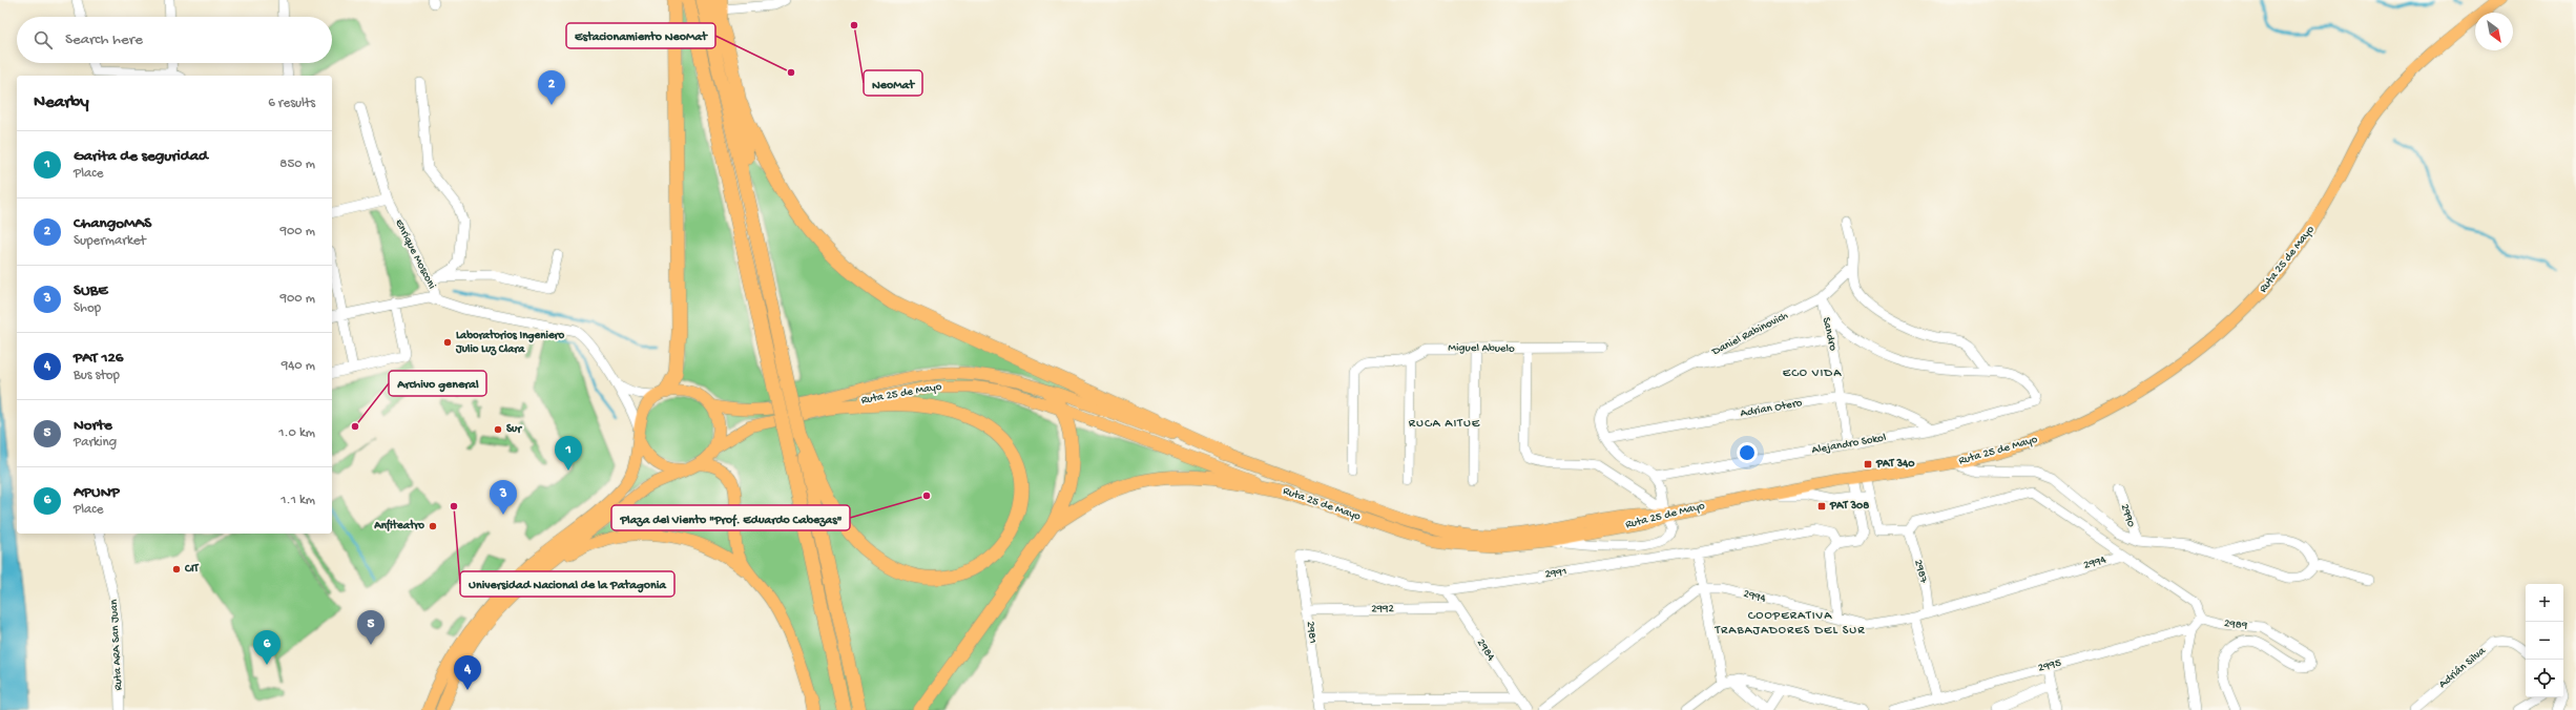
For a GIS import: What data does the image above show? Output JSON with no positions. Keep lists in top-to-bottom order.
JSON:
{
  "streets": {
    "main road": ["Ruta 25 de Mayo"],
    "street": [
      "Enrique Mosconi",
      "Daniel Rabinovich",
      "Sandro",
      "Miguel Abuelo",
      "Adrian Otero",
      "Alejandro Sokol",
      "2990",
      "2994",
      "2987",
      "2991",
      "2992",
      "2989",
      "2981",
      "Ruta ARA San Juan",
      "2984",
      "2995",
      "Adrián Silva"
    ]
  },
  "crossings": [
    ["Enrique Mosconi", "Ruta 25 de Mayo"],
    ["Daniel Rabinovich", "Sandro"],
    ["Daniel Rabinovich", "Adrian Otero"],
    ["Sandro", "Adrian Otero"],
    ["Sandro", "Alejandro Sokol"],
    ["Adrian Otero", "Alejandro Sokol"],
    ["2994", "2987"],
    ["2991", "2981"],
    ["2991", "2984"],
    ["2992", "2981"],
    ["2992", "2984"]
  ],
  "districts": ["ECO VIDA", "RUCA AITUE", "COOPERATIVA TRABAJADORES DEL SUR"],
  "places": {
    "other": [
      "NeoMat",
      "Estacionamiento NeoMat",
      "Laboratorios Ingeniero Julio Luz Clara",
      "Archivo general",
      "Sur",
      "Plaza del Viento \"Prof. Eduardo Cabezas\"",
      "Universidad Nacional de la Patagonia",
      "Anfiteatro",
      "CIT"
    ],
    "transit": ["PAT 340", "PAT 308"]
  },
  "north": "bottom right",
  "page": {
    "search": "Search here",
    "pins": [
      "2",
      "1",
      "3",
      "5",
      "6",
      "4"
    ],
    "heading": ["Nearby", "6 results"],
    "list": [
      {
        "mark": "1",
        "name": "Garita de seguridad",
        "note": "Place",
        "value": "850 m"
      },
      {
        "mark": "2",
        "name": "ChangoMAS",
        "note": "Supermarket",
        "value": "900 m"
      },
      {
        "mark": "3",
        "name": "SUBE",
        "note": "Shop",
        "value": "900 m"
      },
      {
        "mark": "4",
        "name": "PAT 126",
        "note": "Bus stop",
        "value": "940 m"
      },
      {
        "mark": "5",
        "name": "Norte",
        "note": "Parking",
        "value": "1.0 km"
      },
      {
        "mark": "6",
        "name": "APUNP",
        "note": "Place",
        "value": "1.1 km"
      }
    ],
    "map_buttons": ["+", "−"]
  }
}
